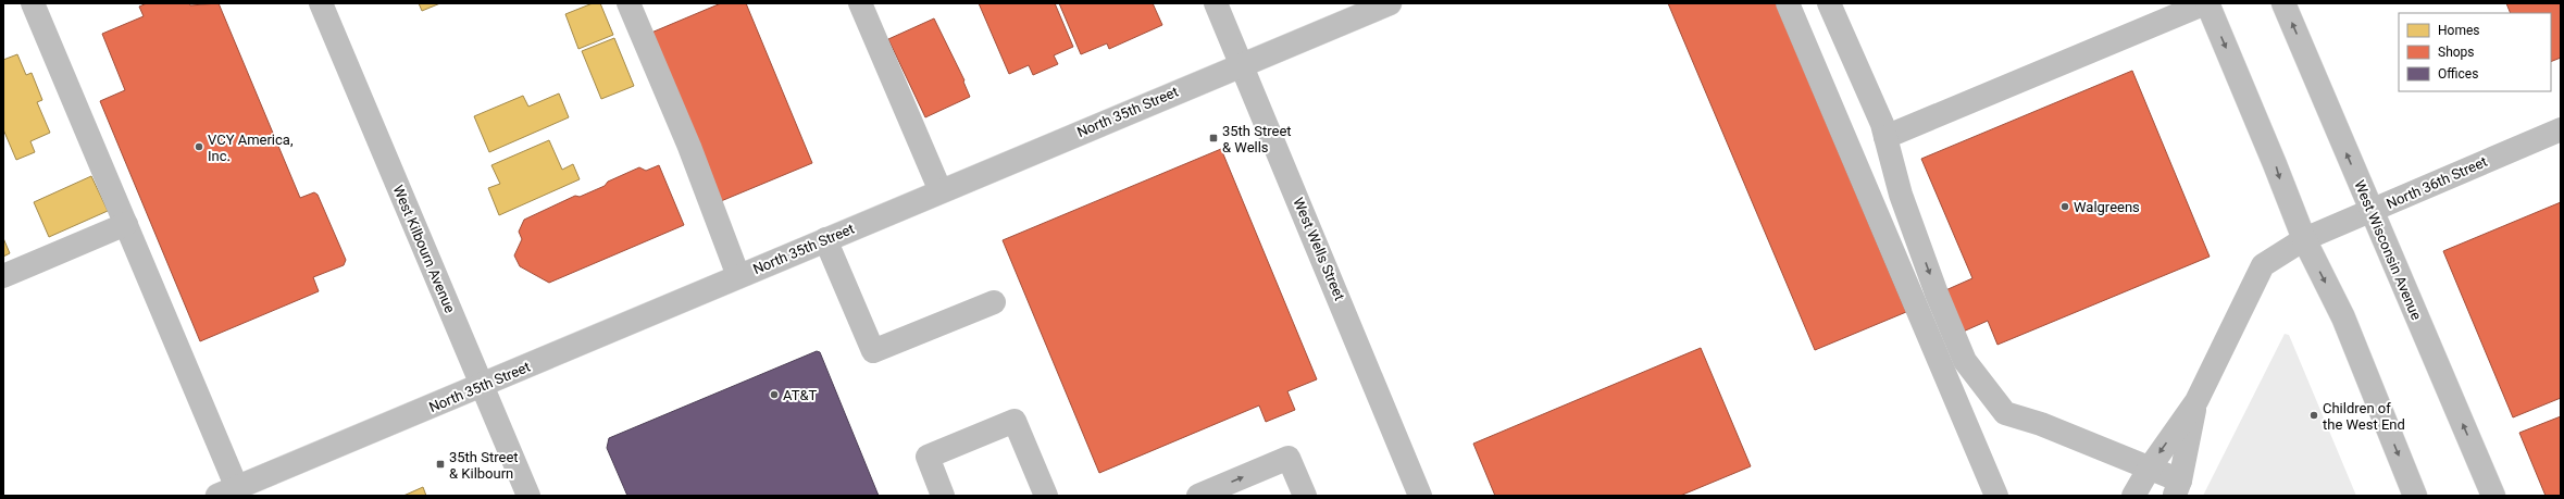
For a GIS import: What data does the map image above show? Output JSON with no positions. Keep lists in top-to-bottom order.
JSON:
{
  "streets": {
    "main road": [
      "North 35th Street",
      "North 36th Street",
      "West Kilbourn Avenue",
      "West Wells Street",
      "West Wisconsin Avenue"
    ]
  },
  "crossings": [
    ["North 35th Street", "West Kilbourn Avenue"],
    ["North 35th Street", "West Wells Street"],
    ["North 36th Street", "West Wisconsin Avenue"]
  ],
  "places": {
    "transit": ["35th Street & Wells", "35th Street & Kilbourn"],
    "other": [
      "VCY America, Inc.",
      "Walgreens",
      "AT&T",
      "Children of the West End"
    ]
  },
  "legend": ["Homes", "Shops", "Offices"]
}
